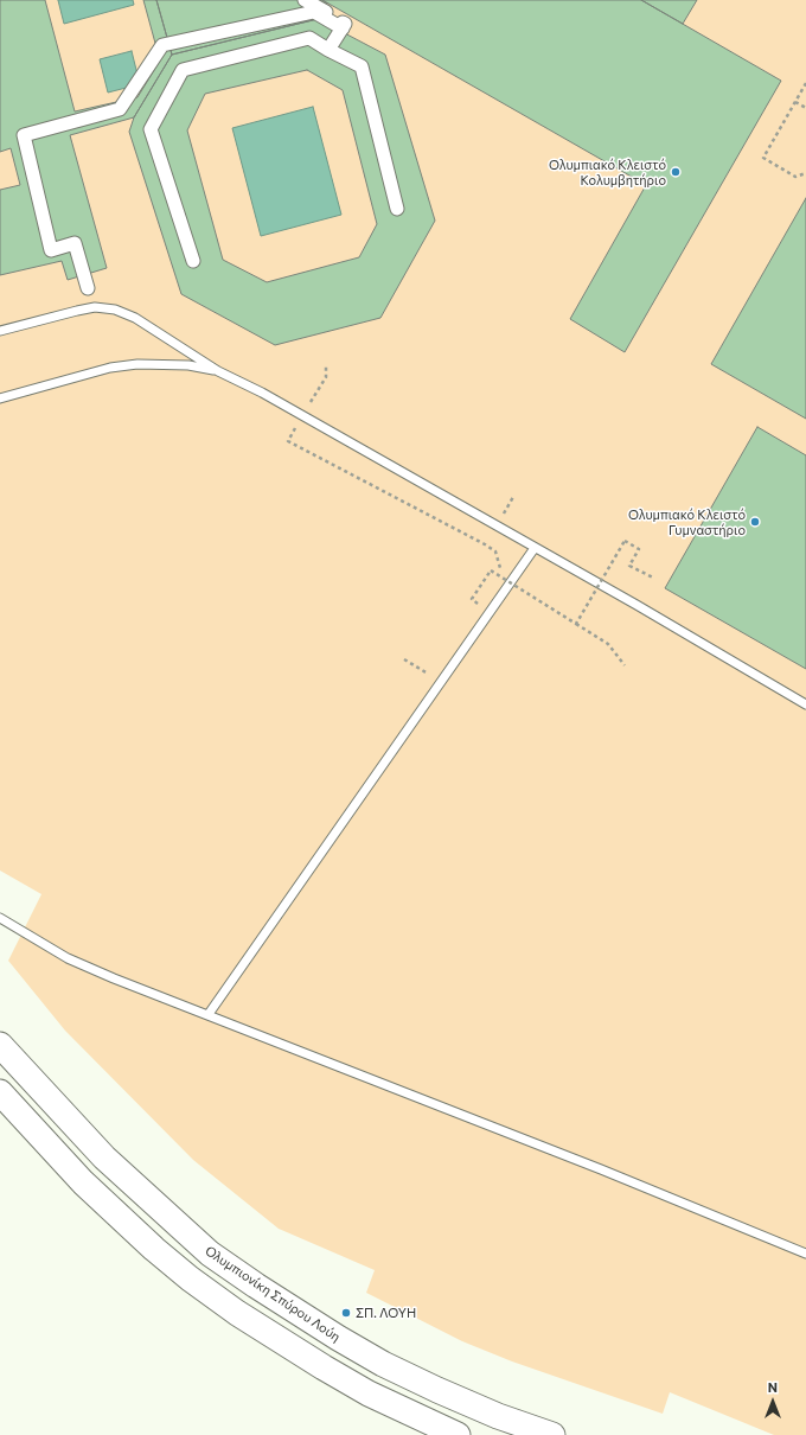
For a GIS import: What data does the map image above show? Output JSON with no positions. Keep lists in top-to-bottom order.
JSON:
{
  "streets": {
    "main road": ["Ολυμπιονίκη Σπύρου Λούη"]
  },
  "places": ["Ολυμπιακό Κλειστό Κολυμβητήριο", "Ολυμπιακό Κλειστό Γυμναστήριο", "ΣΠ. ΛΟΥΗ"],
  "north": "top"
}
